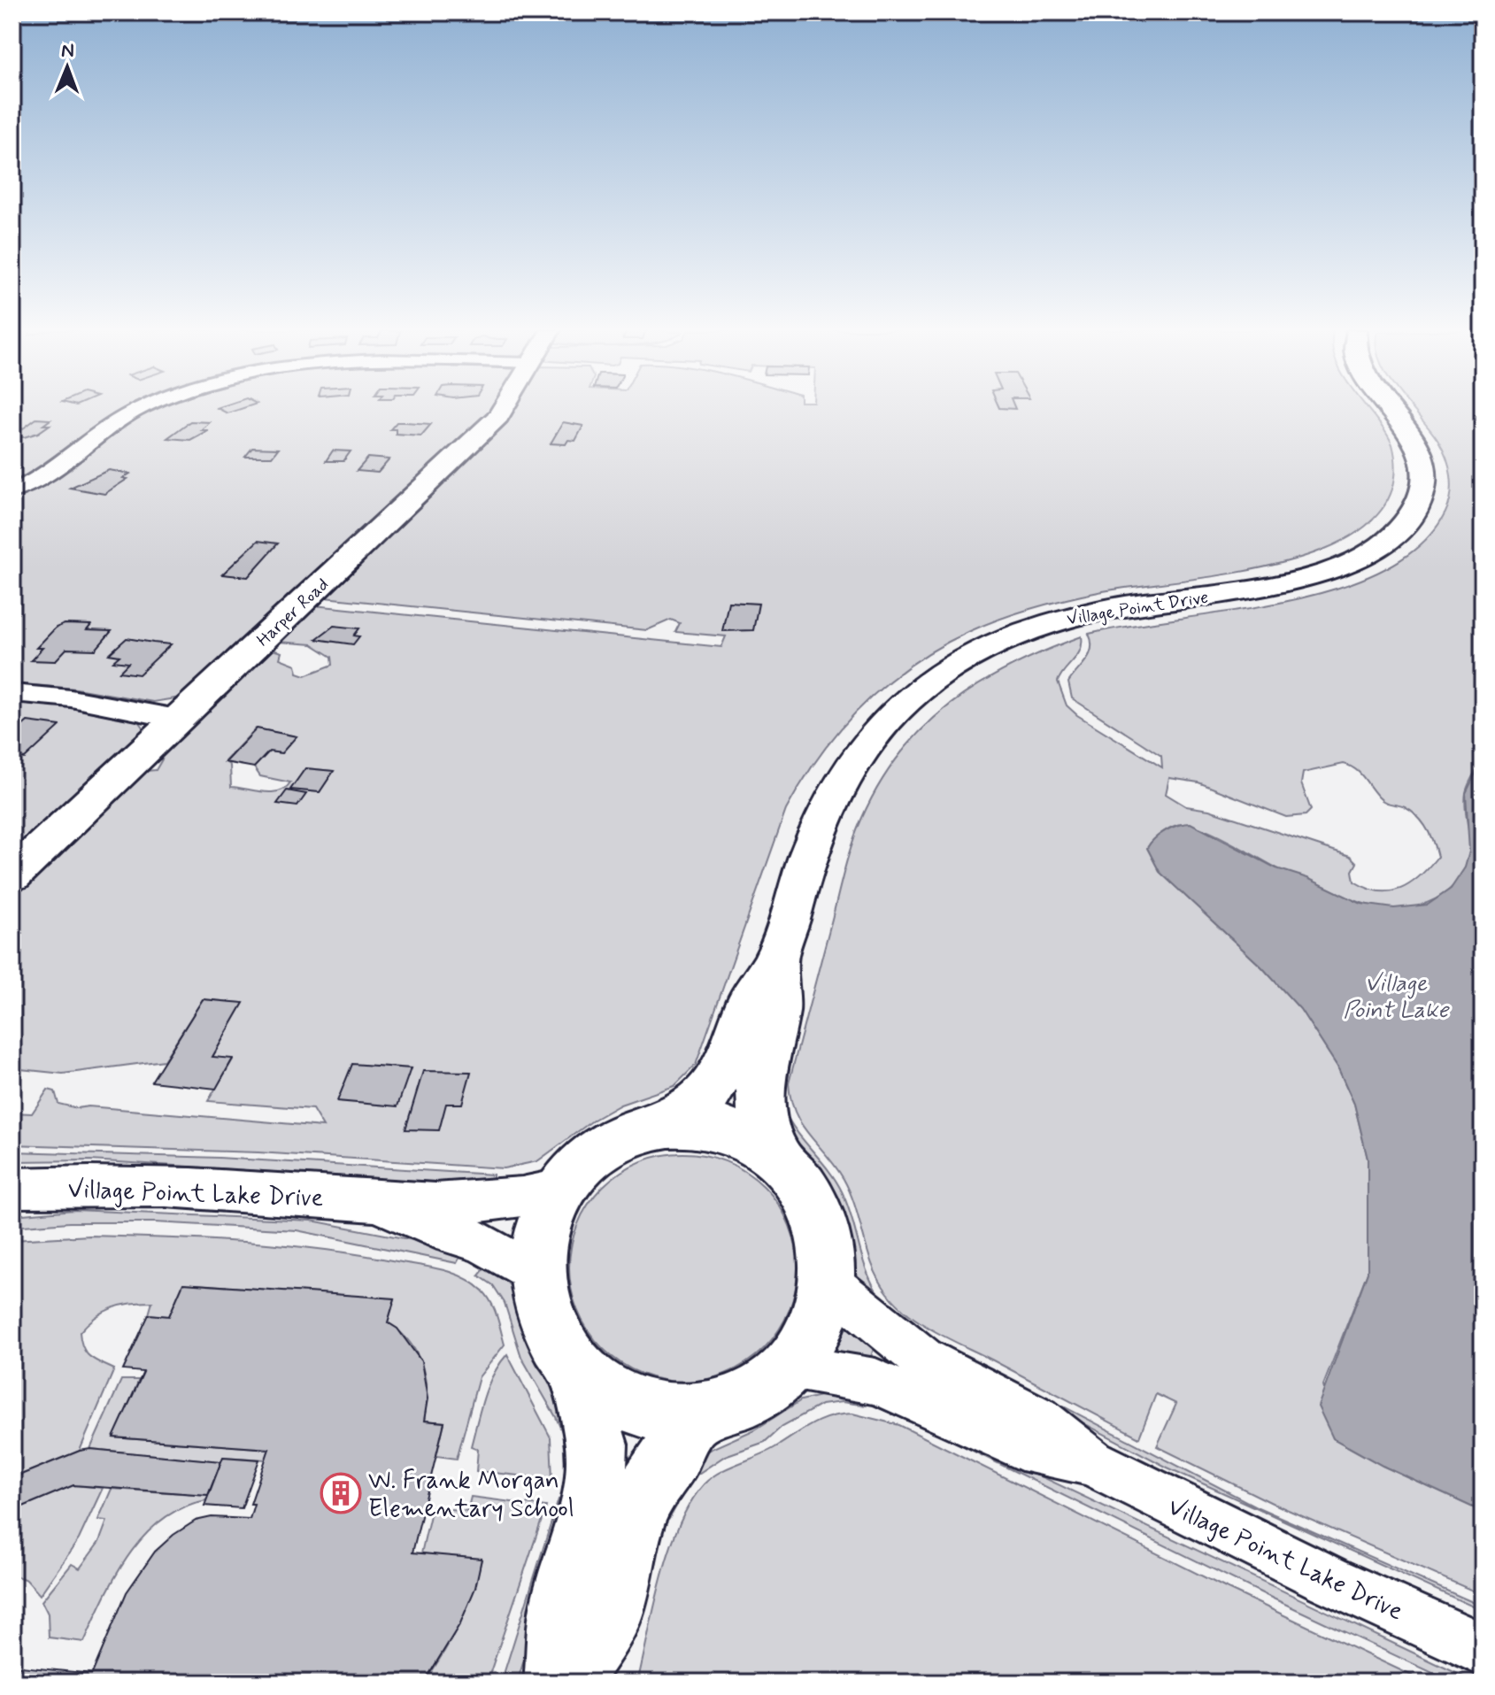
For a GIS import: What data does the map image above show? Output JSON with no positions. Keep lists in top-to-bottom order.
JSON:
{
  "streets": {
    "street": ["Village Point Drive", "Harper Road", "Village Point Lake Drive"]
  },
  "water": ["Village Point Lake"],
  "places": {
    "building": ["W. Frank Morgan Elementary School"]
  },
  "north": "top"
}
